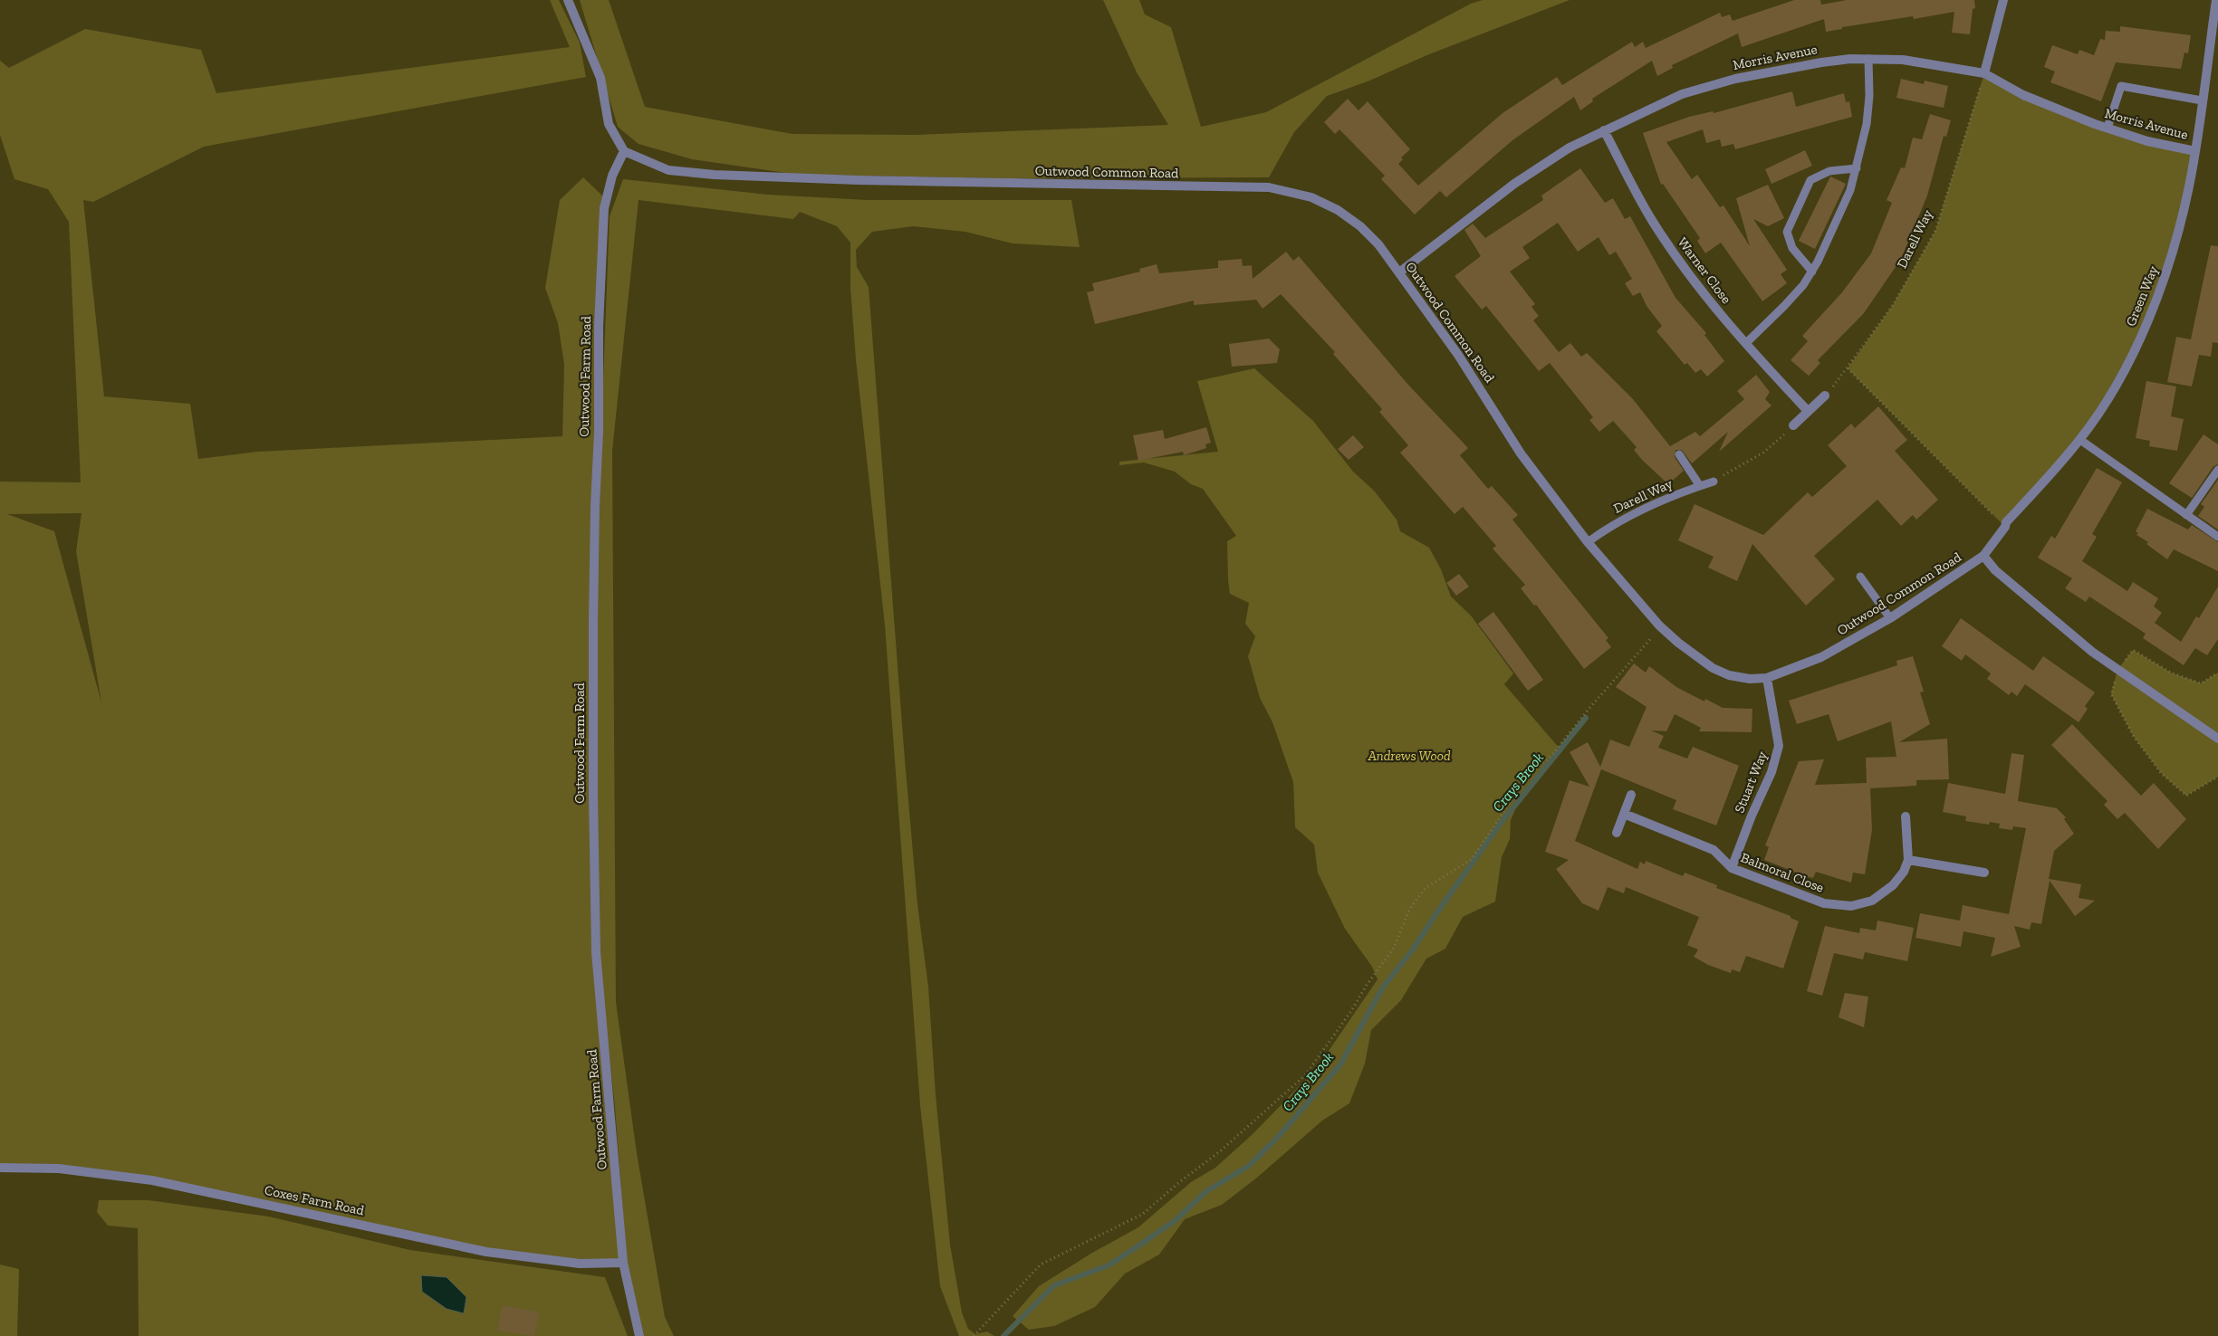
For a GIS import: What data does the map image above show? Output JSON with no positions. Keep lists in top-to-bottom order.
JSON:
{
  "streets": {
    "street": [
      "Morris Avenue",
      "Outwood Common Road",
      "Warner Close",
      "Green Way",
      "Outwood Farm Road",
      "Stuart Way",
      "Balmoral Close",
      "Coxes Farm Road"
    ],
    "lane": ["Darell Way"]
  },
  "crossings": [
    ["Morris Avenue", "Outwood Common Road"],
    ["Morris Avenue", "Darell Way"],
    ["Morris Avenue", "Warner Close"],
    ["Morris Avenue", "Green Way"],
    ["Outwood Common Road", "Darell Way"],
    ["Outwood Common Road", "Green Way"],
    ["Outwood Common Road", "Outwood Farm Road"],
    ["Outwood Common Road", "Stuart Way"],
    ["Outwood Farm Road", "Coxes Farm Road"],
    ["Stuart Way", "Balmoral Close"]
  ],
  "water": ["Crays Brook"],
  "parks": ["Andrews Wood"]
}
